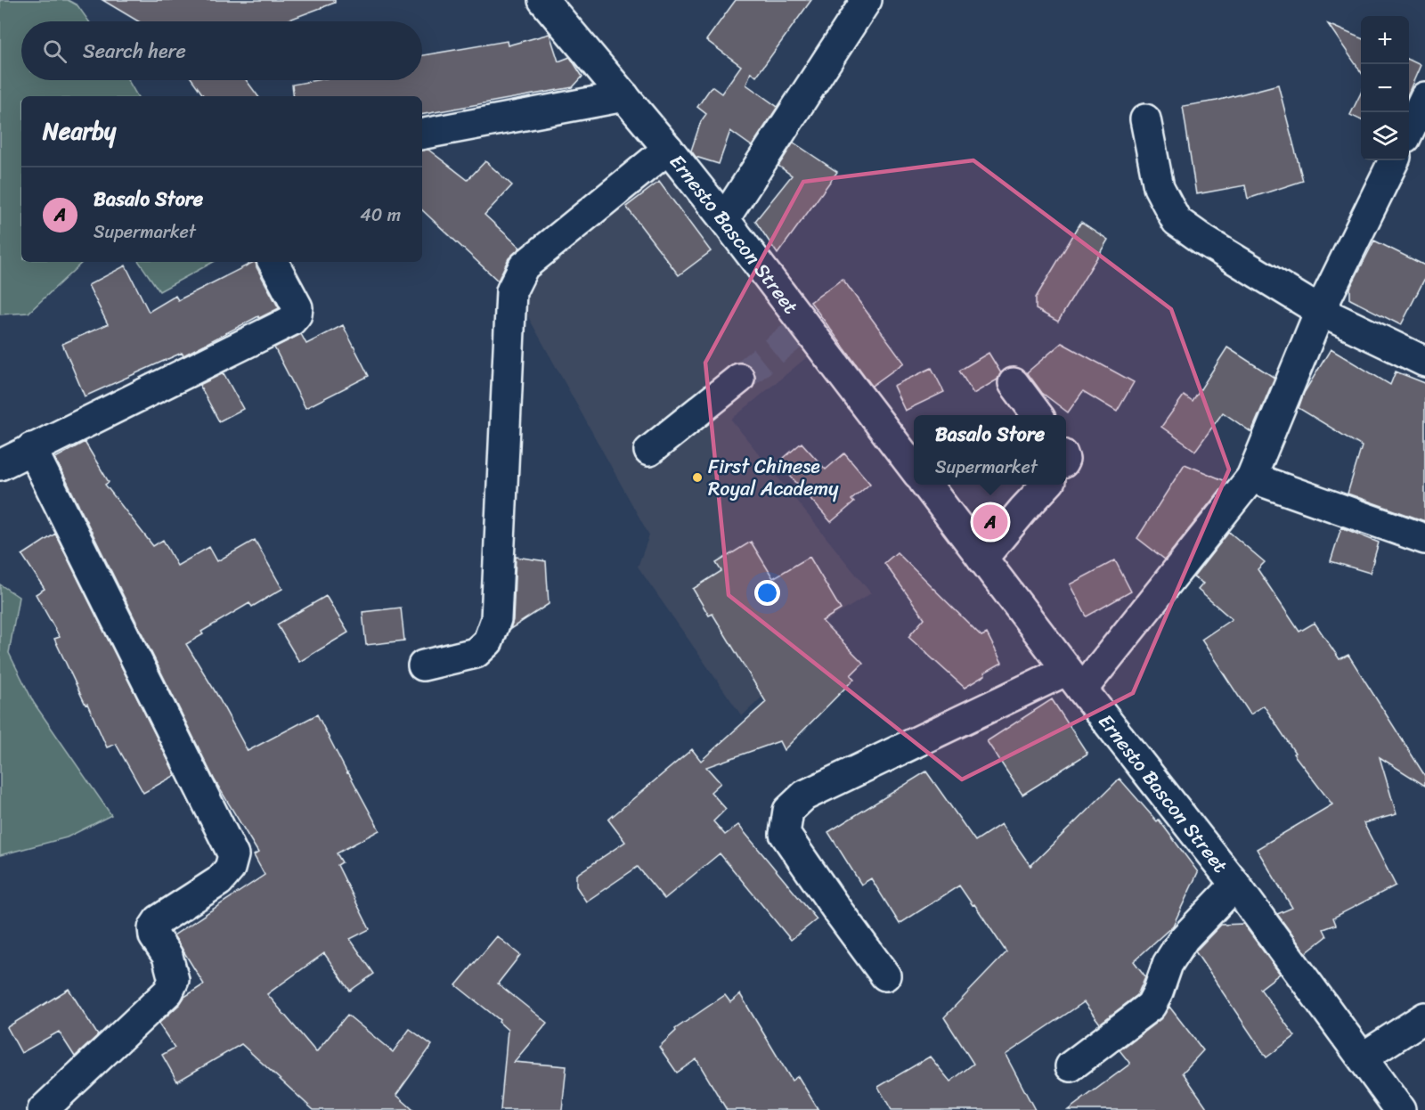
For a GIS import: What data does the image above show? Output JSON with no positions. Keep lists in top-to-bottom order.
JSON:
{
  "streets": {
    "street": ["Ernesto Bascon Street"]
  },
  "places": ["First Chinese Royal Academy"],
  "page": {
    "map_buttons": ["+", "−"],
    "search": "Search here",
    "heading": "Nearby",
    "list": [
      {
        "mark": "A",
        "name": "Basalo Store",
        "note": "Supermarket",
        "value": "40 m"
      }
    ],
    "popup": ["Basalo Store", "Supermarket"],
    "pins": "A"
  }
}
